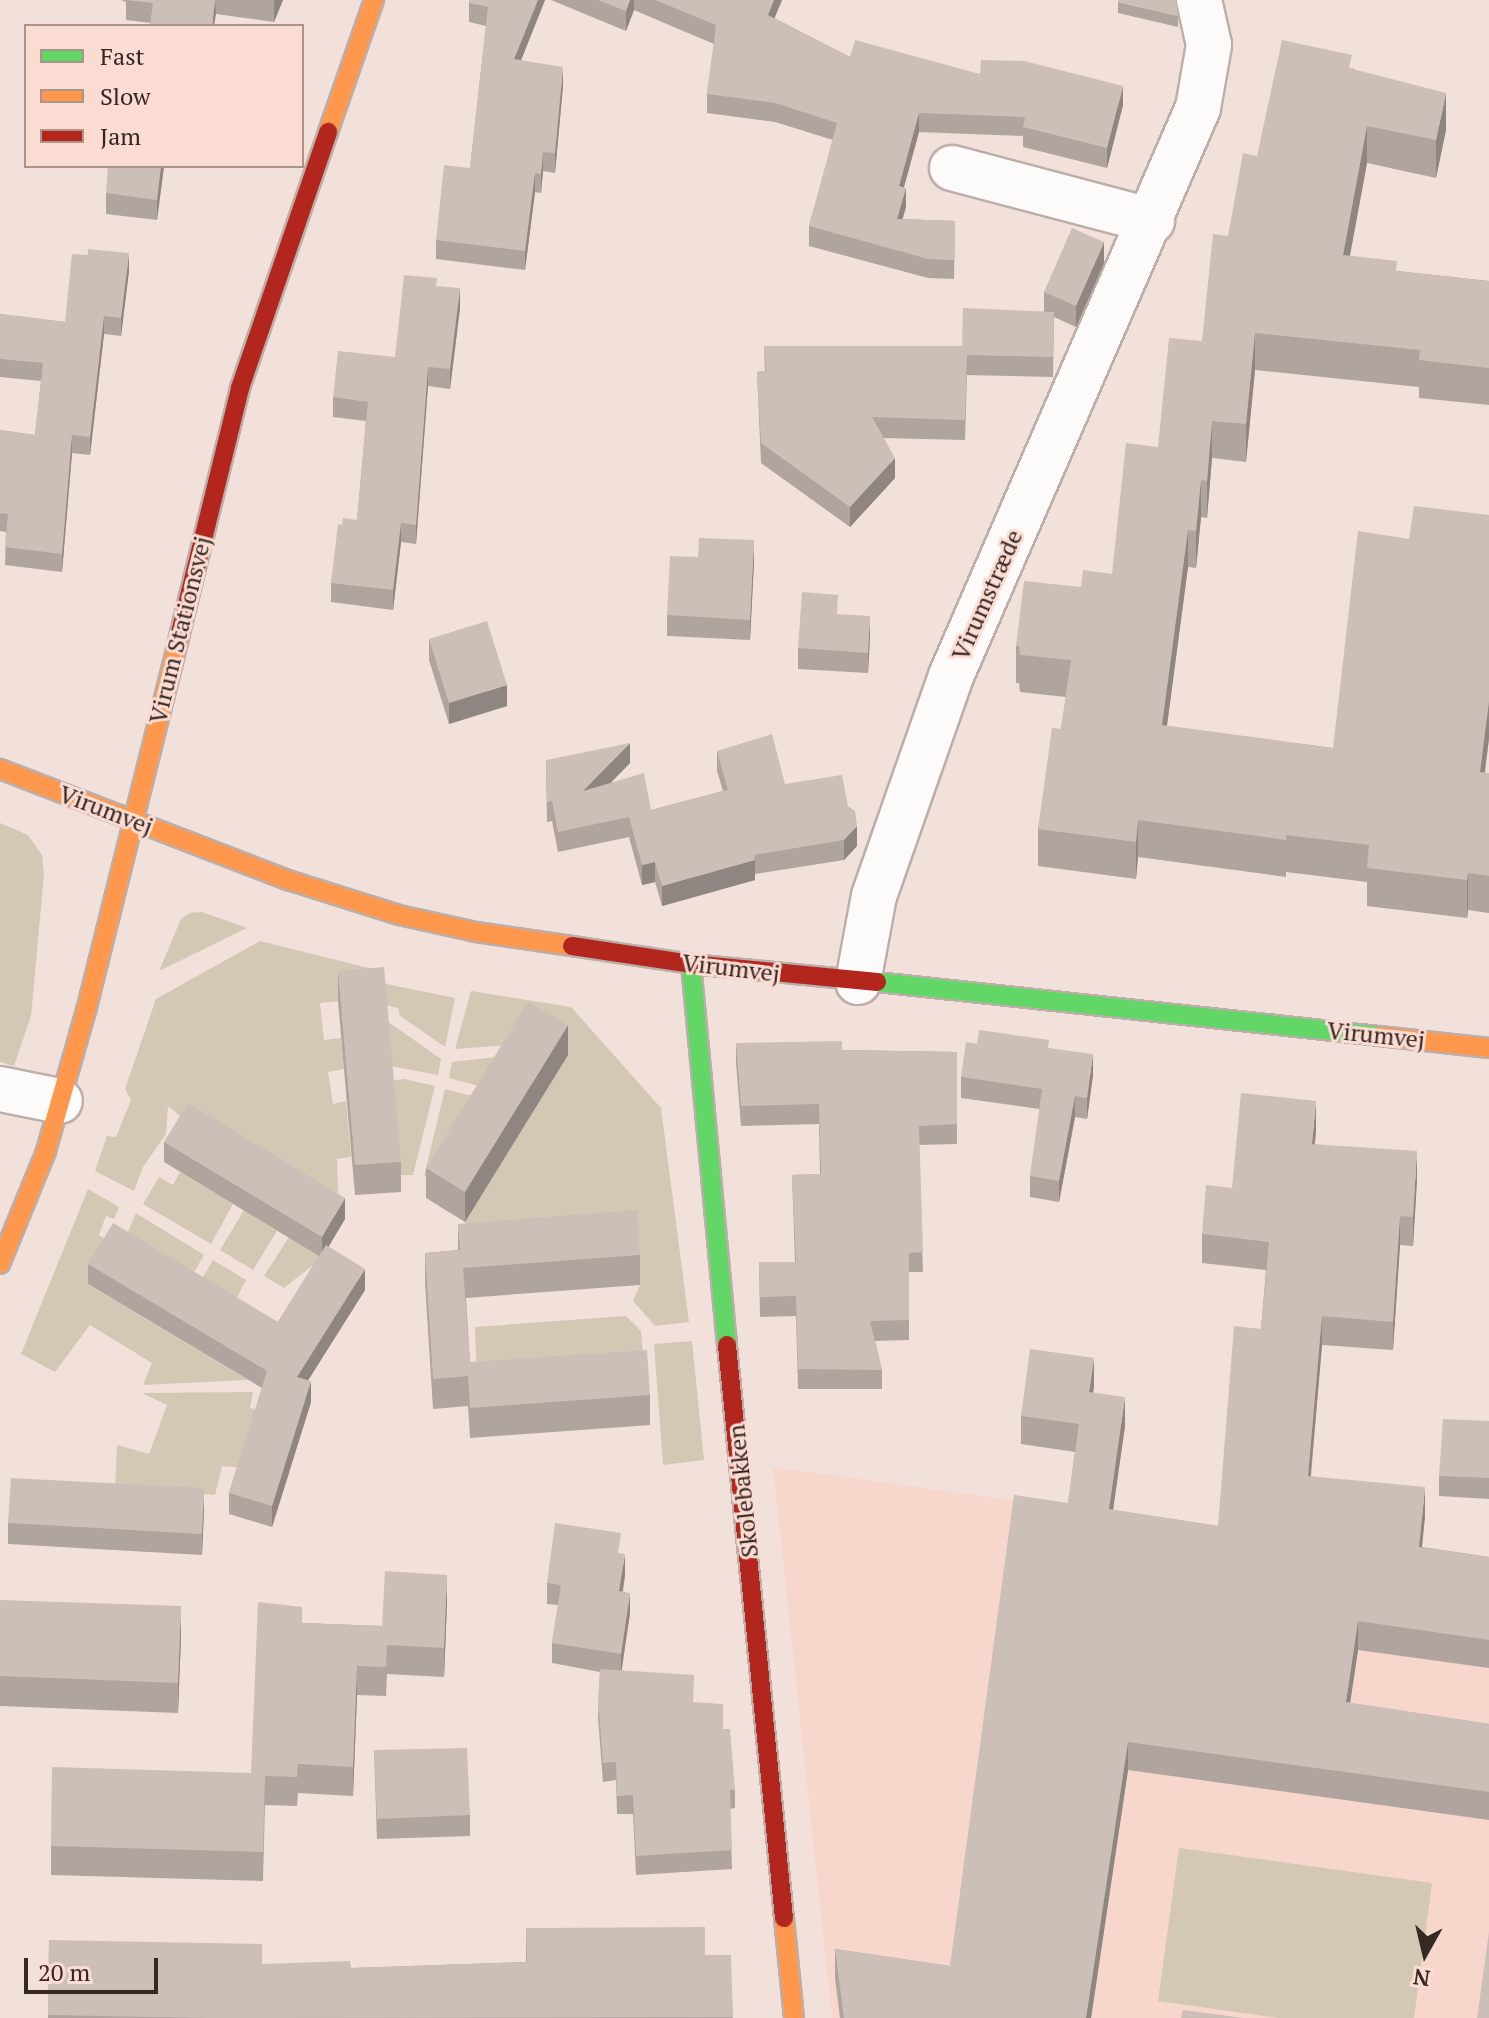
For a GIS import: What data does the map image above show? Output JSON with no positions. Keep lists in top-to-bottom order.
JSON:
{
  "streets": {
    "street": [
      "Virumstræde",
      "Virum Stationsvej",
      "Virumvej",
      "Skolebakken"
    ]
  },
  "crossings": [
    ["Virumstræde", "Virumvej"],
    ["Virum Stationsvej", "Virumvej"],
    ["Virumvej", "Skolebakken"]
  ],
  "legend": ["Fast", "Slow", "Jam"],
  "scale_bar": "20 m",
  "north": "bottom"
}
